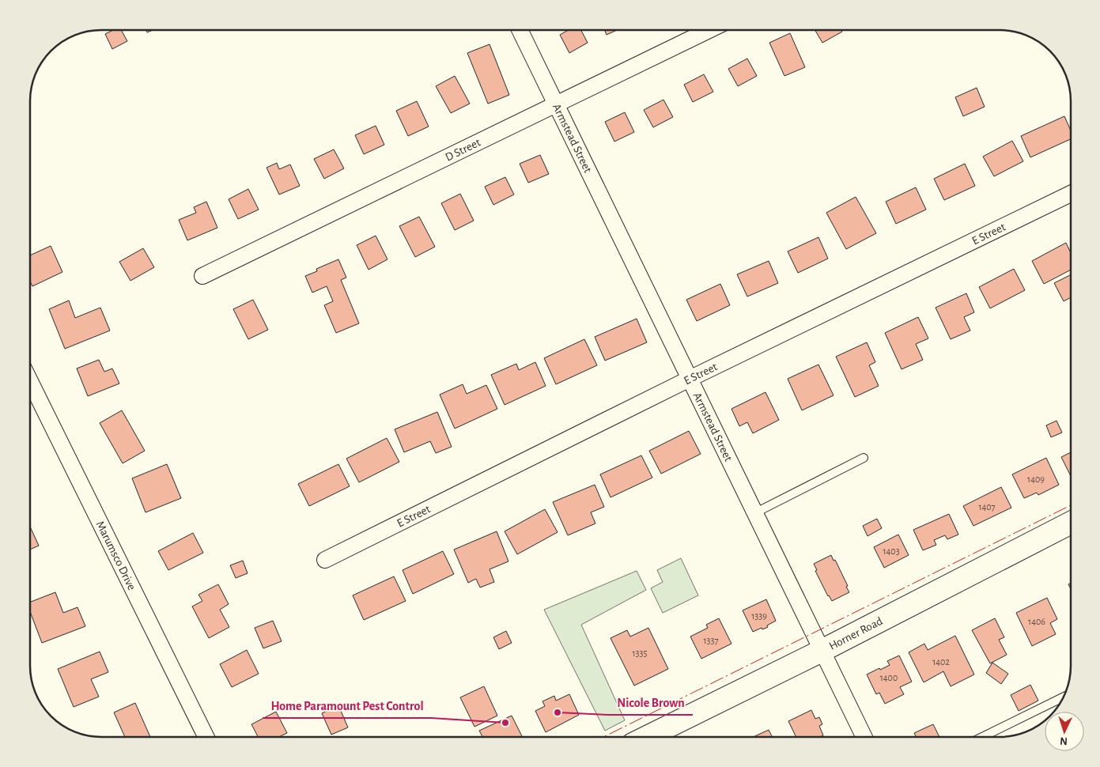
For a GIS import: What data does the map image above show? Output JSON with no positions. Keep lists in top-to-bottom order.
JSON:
{
  "streets": {
    "main road": ["Horner Road"],
    "street": [
      "Armstead Street",
      "D Street",
      "E Street",
      "Marumsco Drive"
    ]
  },
  "crossings": [
    ["Armstead Street", "D Street"],
    ["Armstead Street", "E Street"],
    ["Armstead Street", "Horner Road"]
  ],
  "places": ["Nicole Brown", "Home Paramount Pest Control"],
  "house_numbers": [
    "1409",
    "1407",
    "1403",
    "1339",
    "1406",
    "1337",
    "1335",
    "1402",
    "1400"
  ],
  "north": "bottom"
}
